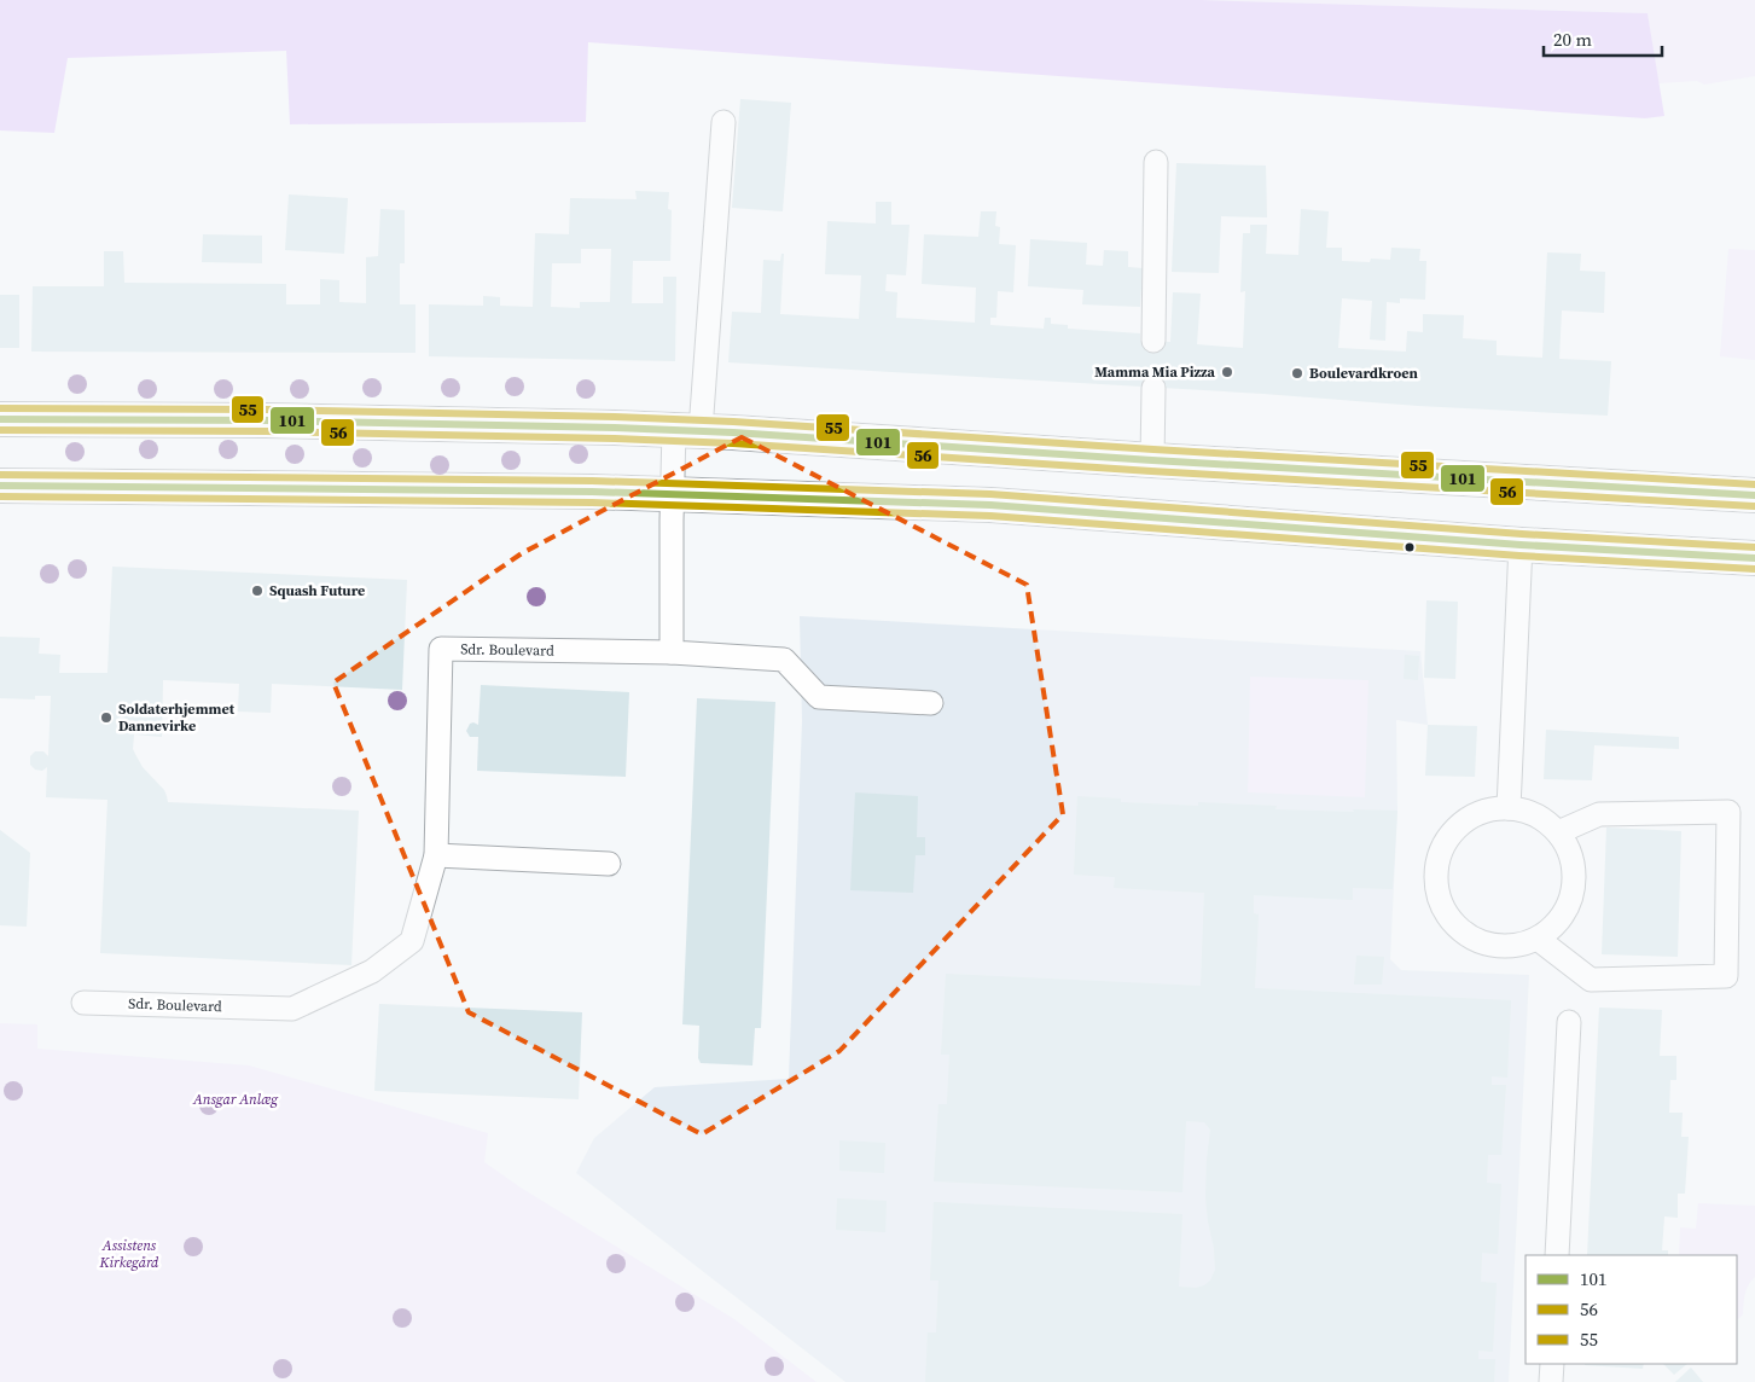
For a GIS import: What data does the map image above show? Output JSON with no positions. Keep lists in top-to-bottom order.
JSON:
{
  "streets": {
    "lane": ["Sdr. Boulevard"]
  },
  "parks": ["Ansgar Anlæg", "Assistens Kirkegård"],
  "places": [
    "Mamma Mia Pizza",
    "Boulevardkroen",
    "Squash Future",
    "Soldaterhjemmet Dannevirke"
  ],
  "lines": ["transit line 55", "transit line 101", "transit line 56"],
  "legend": ["101", "56", "55"],
  "scale_bar": "20 m"
}
